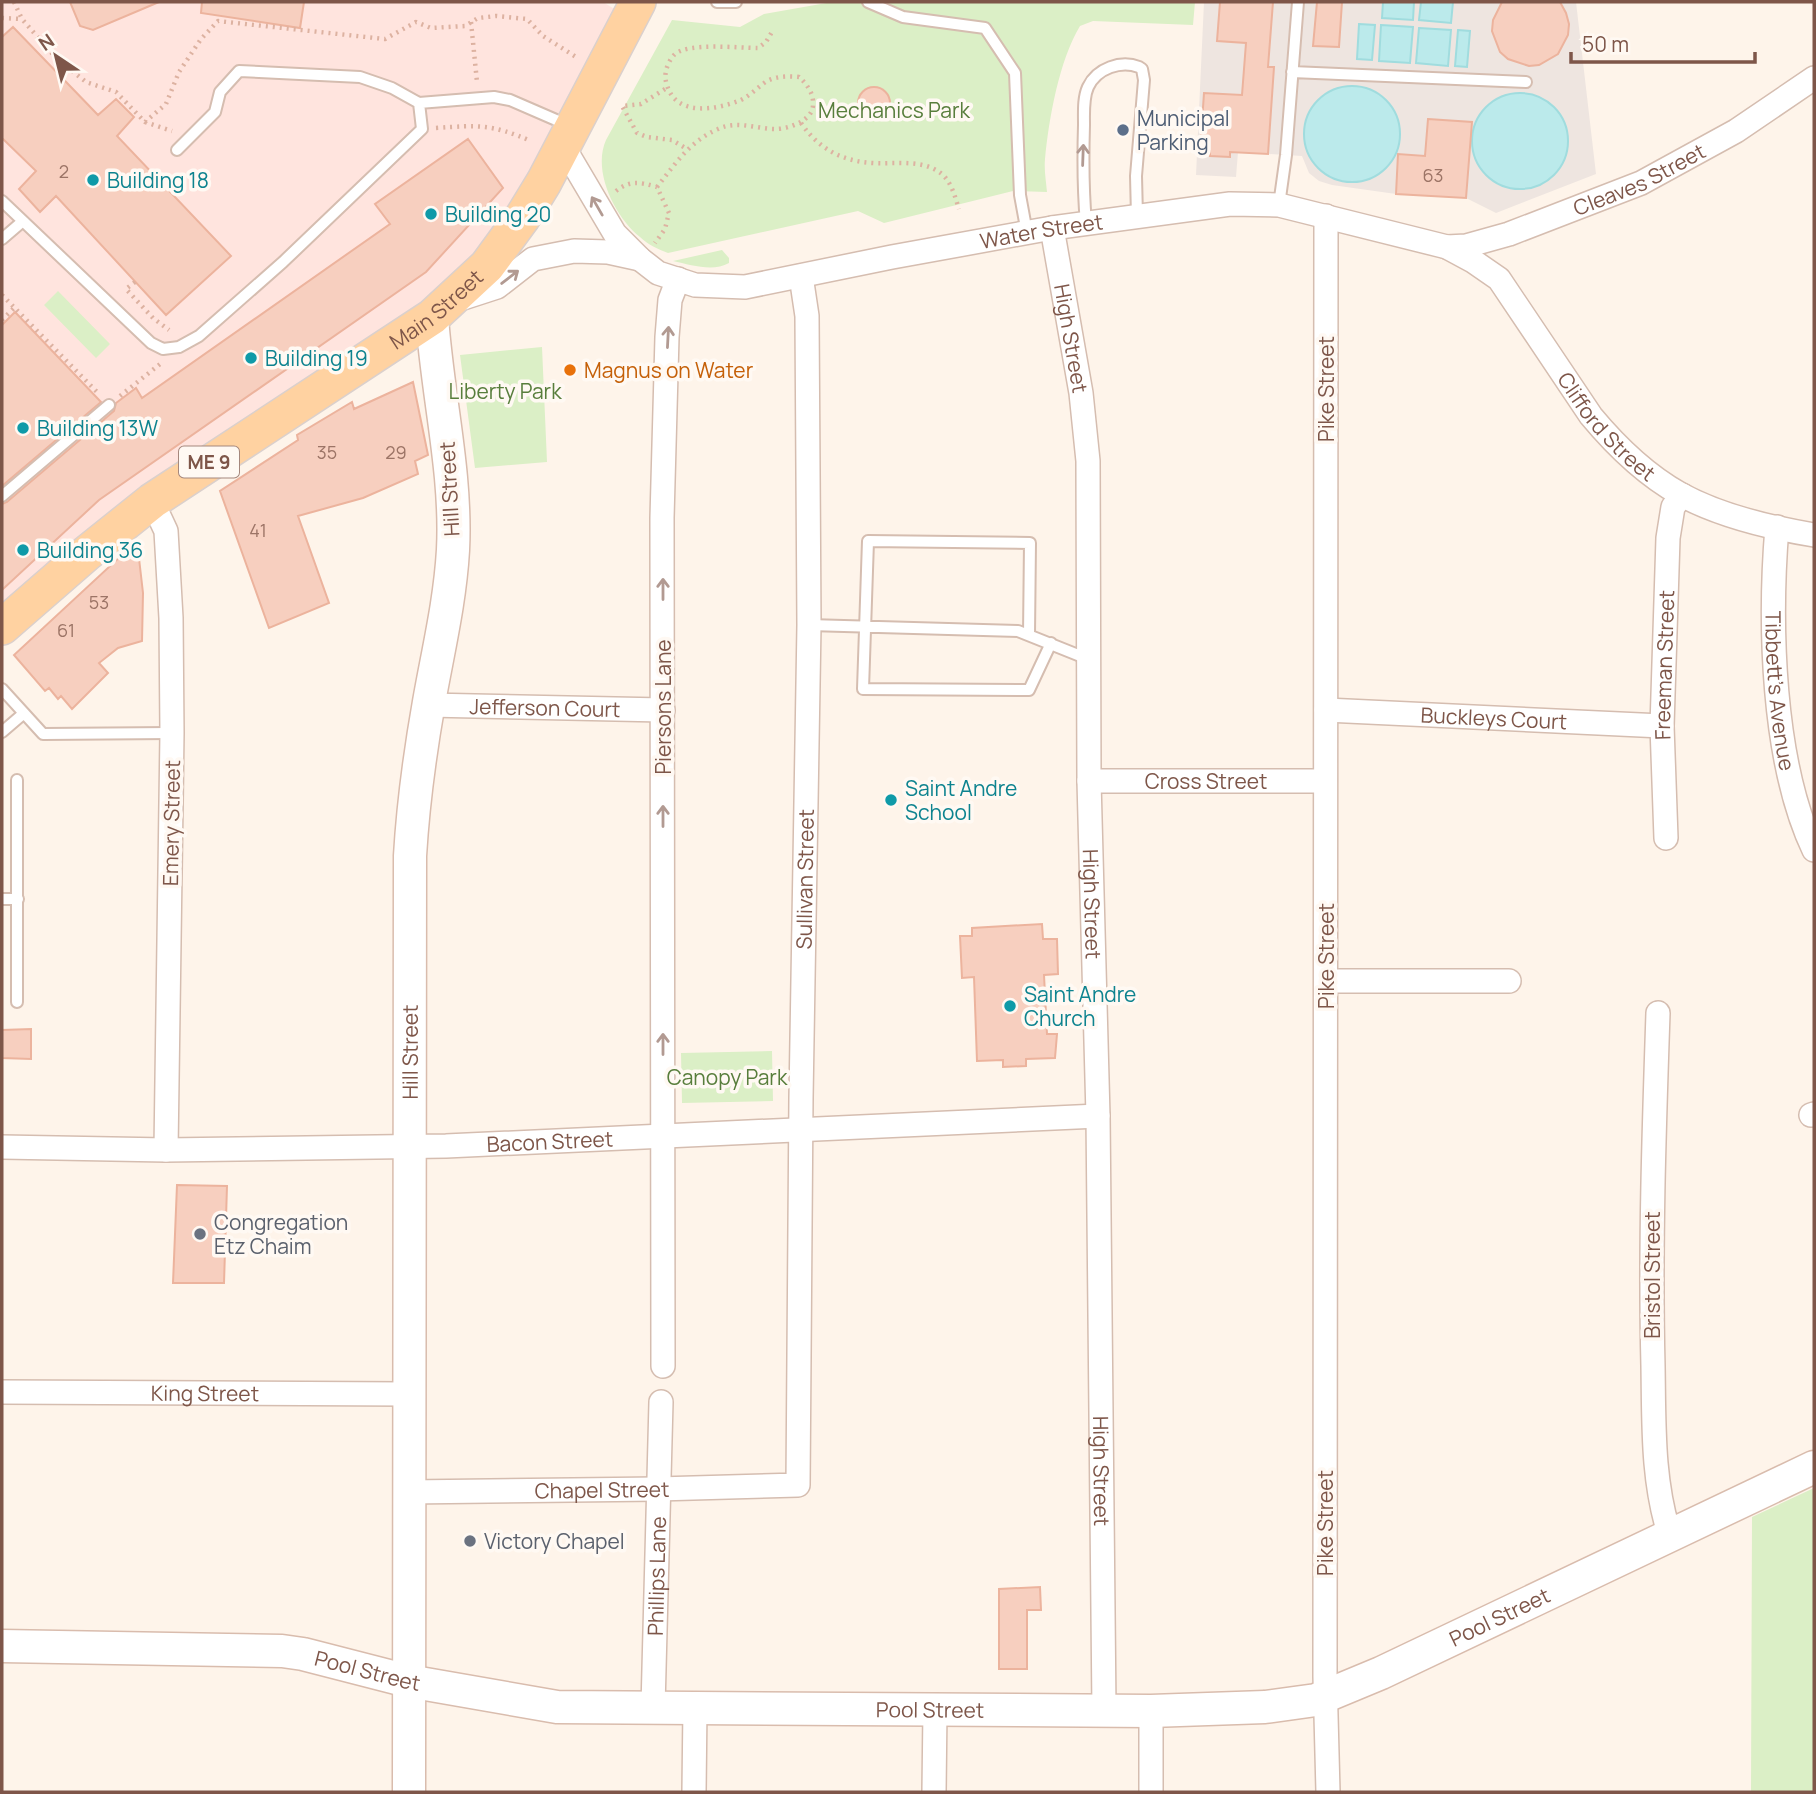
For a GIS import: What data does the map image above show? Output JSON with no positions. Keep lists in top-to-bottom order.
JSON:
{
  "streets": {
    "main road": [
      "Main Street",
      "ME 9",
      "Hill Street",
      "Pool Street"
    ],
    "street": [
      "Cleaves Street",
      "Water Street",
      "High Street",
      "Pike Street",
      "Clifford Street",
      "Freeman Street",
      "Tibbett's Avenue",
      "Jefferson Court",
      "Piersons Lane",
      "Buckleys Court",
      "Cross Street",
      "Emery Street",
      "Sullivan Street",
      "Bacon Street",
      "Bristol Street",
      "King Street",
      "Chapel Street",
      "Phillips Lane"
    ]
  },
  "crossings": [
    ["Cleaves Street", "Water Street"],
    ["Cleaves Street", "Clifford Street"],
    ["Water Street", "High Street"],
    ["Water Street", "Pike Street"],
    ["Water Street", "Clifford Street"],
    ["Water Street", "Piersons Lane"],
    ["Water Street", "Sullivan Street"],
    ["Main Street", "Hill Street"],
    ["Main Street", "Emery Street"],
    ["High Street", "Cross Street"],
    ["High Street", "Bacon Street"],
    ["High Street", "Pool Street"],
    ["Pike Street", "Buckleys Court"],
    ["Pike Street", "Cross Street"],
    ["Pike Street", "Pool Street"],
    ["Clifford Street", "Freeman Street"],
    ["Clifford Street", "Tibbett's Avenue"],
    ["Hill Street", "Jefferson Court"],
    ["Hill Street", "Bacon Street"],
    ["Hill Street", "King Street"],
    ["Hill Street", "Chapel Street"],
    ["Hill Street", "Pool Street"],
    ["Freeman Street", "Buckleys Court"],
    ["Jefferson Court", "Piersons Lane"],
    ["Piersons Lane", "Bacon Street"],
    ["Emery Street", "Bacon Street"],
    ["Sullivan Street", "Bacon Street"],
    ["Sullivan Street", "Chapel Street"],
    ["Bristol Street", "Pool Street"],
    ["Chapel Street", "Phillips Lane"],
    ["Phillips Lane", "Pool Street"]
  ],
  "one_way": ["Piersons Lane"],
  "parks": ["Mechanics Park", "Liberty Park", "Canopy Park"],
  "places": [
    "Municipal Parking",
    "Building 18",
    "Building 20",
    "Building 19",
    "Magnus on Water",
    "Building 13W",
    "Building 36",
    "Saint Andre School",
    "Saint Andre Church",
    "Congregation Etz Chaim",
    "Victory Chapel"
  ],
  "house_numbers": [
    "2",
    "63",
    "35",
    "29",
    "41",
    "53",
    "61"
  ],
  "scale_bar": "50 m",
  "north": "top left"
}
